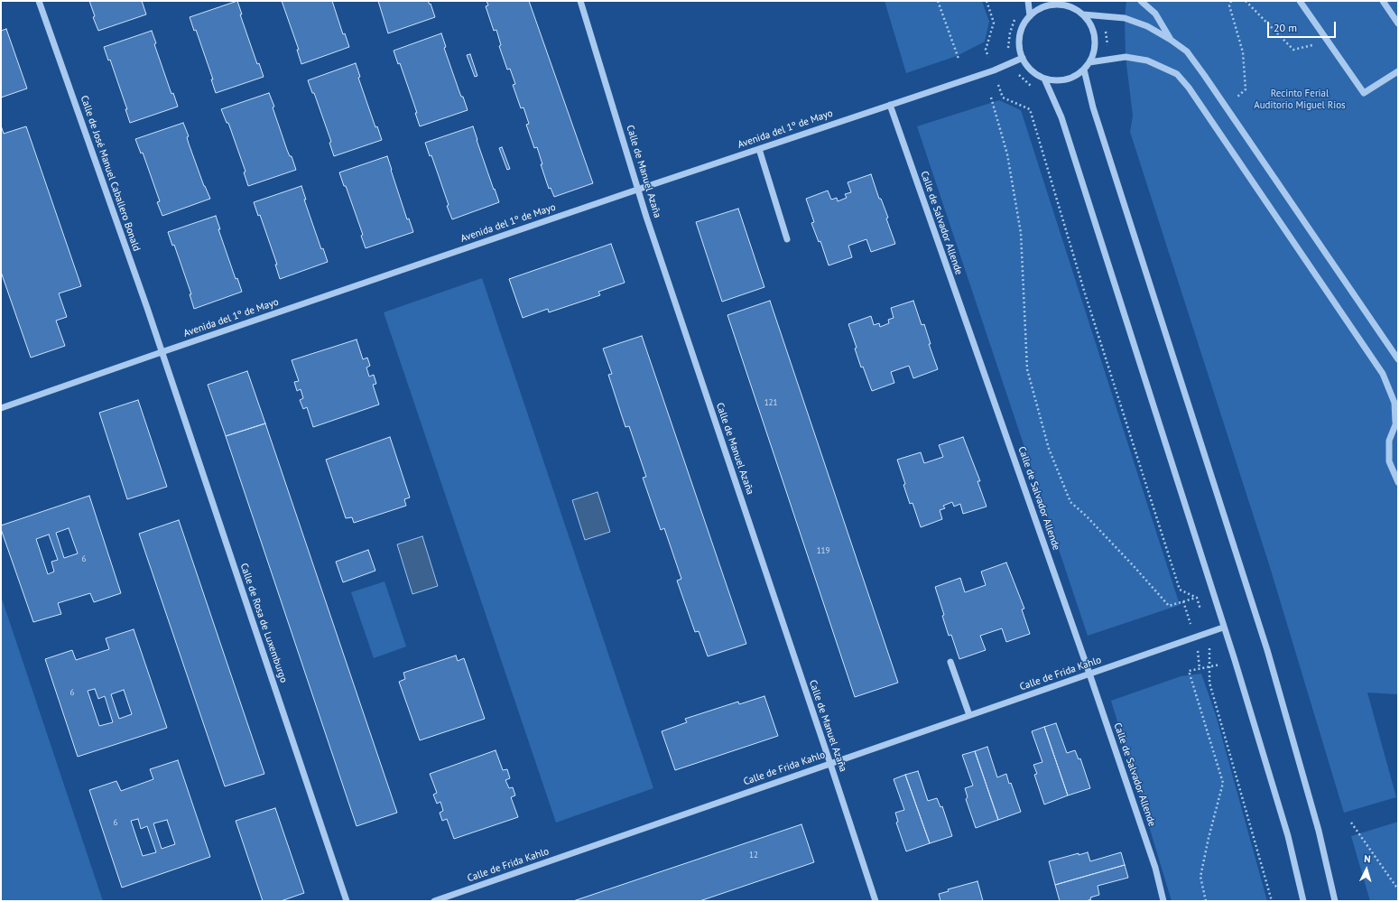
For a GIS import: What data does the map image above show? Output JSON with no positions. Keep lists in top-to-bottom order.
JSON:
{
  "streets": {
    "street": [
      "Avenida del 1º de Mayo",
      "Calle de Manuel Azaña",
      "Calle de José Manuel Caballero Bonald",
      "Calle de Salvador Allende",
      "Calle de Rosa de Luxemburgo",
      "Calle de Frida Kahlo"
    ]
  },
  "crossings": [
    ["Avenida del 1º de Mayo", "Calle de Manuel Azaña"],
    ["Avenida del 1º de Mayo", "Calle de José Manuel Caballero Bonald"],
    ["Avenida del 1º de Mayo", "Calle de Salvador Allende"],
    ["Avenida del 1º de Mayo", "Calle de Rosa de Luxemburgo"],
    ["Calle de Manuel Azaña", "Calle de Frida Kahlo"],
    ["Calle de José Manuel Caballero Bonald", "Calle de Rosa de Luxemburgo"],
    ["Calle de Salvador Allende", "Calle de Frida Kahlo"]
  ],
  "parks": ["Recinto Ferial Auditorio Miguel Rios"],
  "house_numbers": [
    "121",
    "119",
    "6",
    "6",
    "6",
    "12"
  ],
  "scale_bar": "20 m",
  "north": "top"
}
